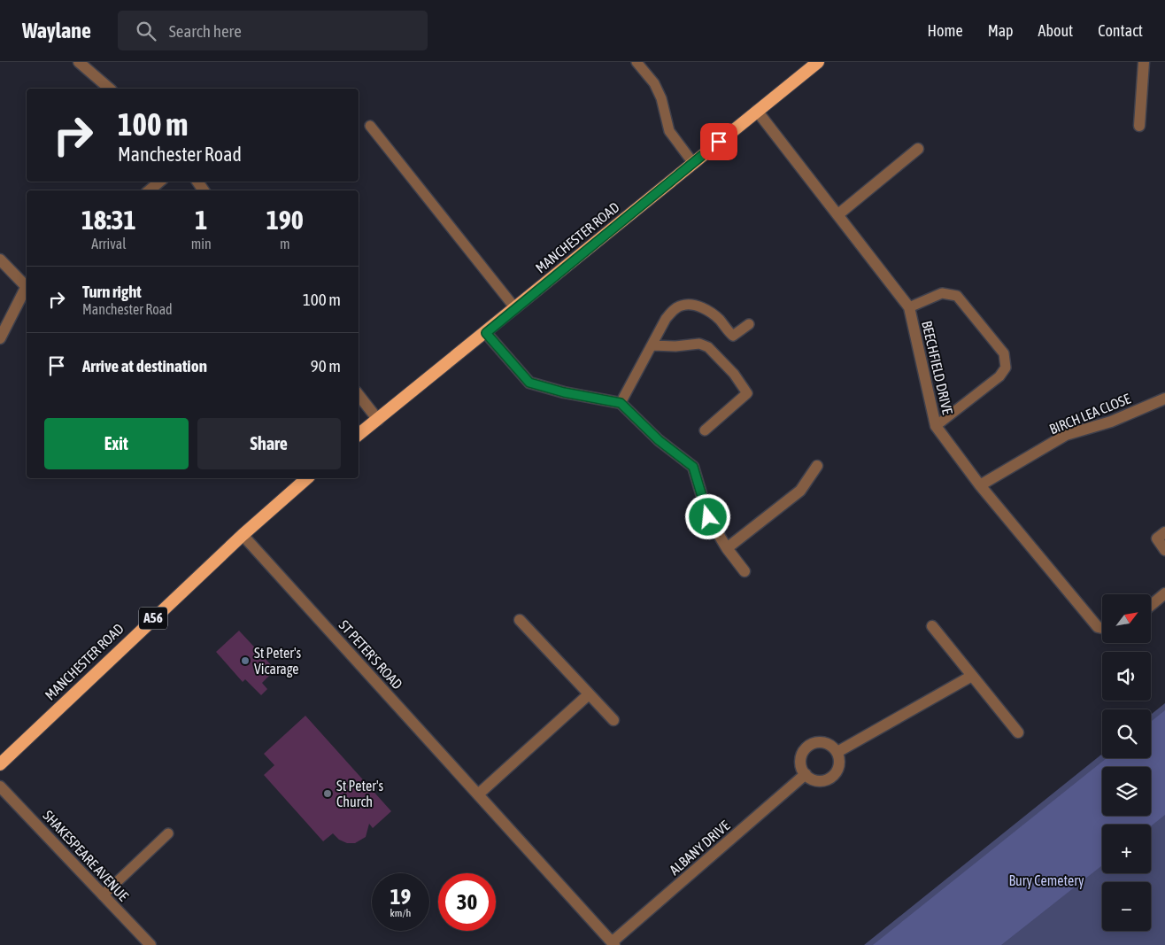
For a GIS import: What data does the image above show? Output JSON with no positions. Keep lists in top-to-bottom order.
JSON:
{
  "streets": {
    "highway": ["MANCHESTER ROAD", "A56"],
    "street": [
      "BEECHFIELD DRIVE",
      "BIRCH LEA CLOSE",
      "ST PETER'S ROAD",
      "ALBANY DRIVE",
      "SHAKESPEARE AVENUE"
    ]
  },
  "crossings": [
    ["MANCHESTER ROAD", "BEECHFIELD DRIVE"],
    ["MANCHESTER ROAD", "ST PETER'S ROAD"],
    ["BEECHFIELD DRIVE", "BIRCH LEA CLOSE"],
    ["ST PETER'S ROAD", "ALBANY DRIVE"]
  ],
  "parks": ["Bury Cemetery"],
  "places": ["St Peter's Vicarage", "St Peter's Church"],
  "north": "top right",
  "page": {
    "header": "Waylane",
    "search": "Search here",
    "nav": [
      "Home",
      "Map",
      "About",
      "Contact"
    ],
    "turn": ["100 m", "Manchester Road"],
    "eta": [
      "18:31",
      "Arrival",
      "1",
      "min",
      "190",
      "m"
    ],
    "list": [
      {
        "name": "Turn right",
        "note": "Manchester Road",
        "value": "100 m"
      },
      {
        "name": "Arrive at destination",
        "value": "90 m"
      }
    ],
    "buttons": ["Exit", "Share"],
    "map_buttons": ["+", "−"],
    "speed": "19 km/h",
    "limit": "30"
  }
}
